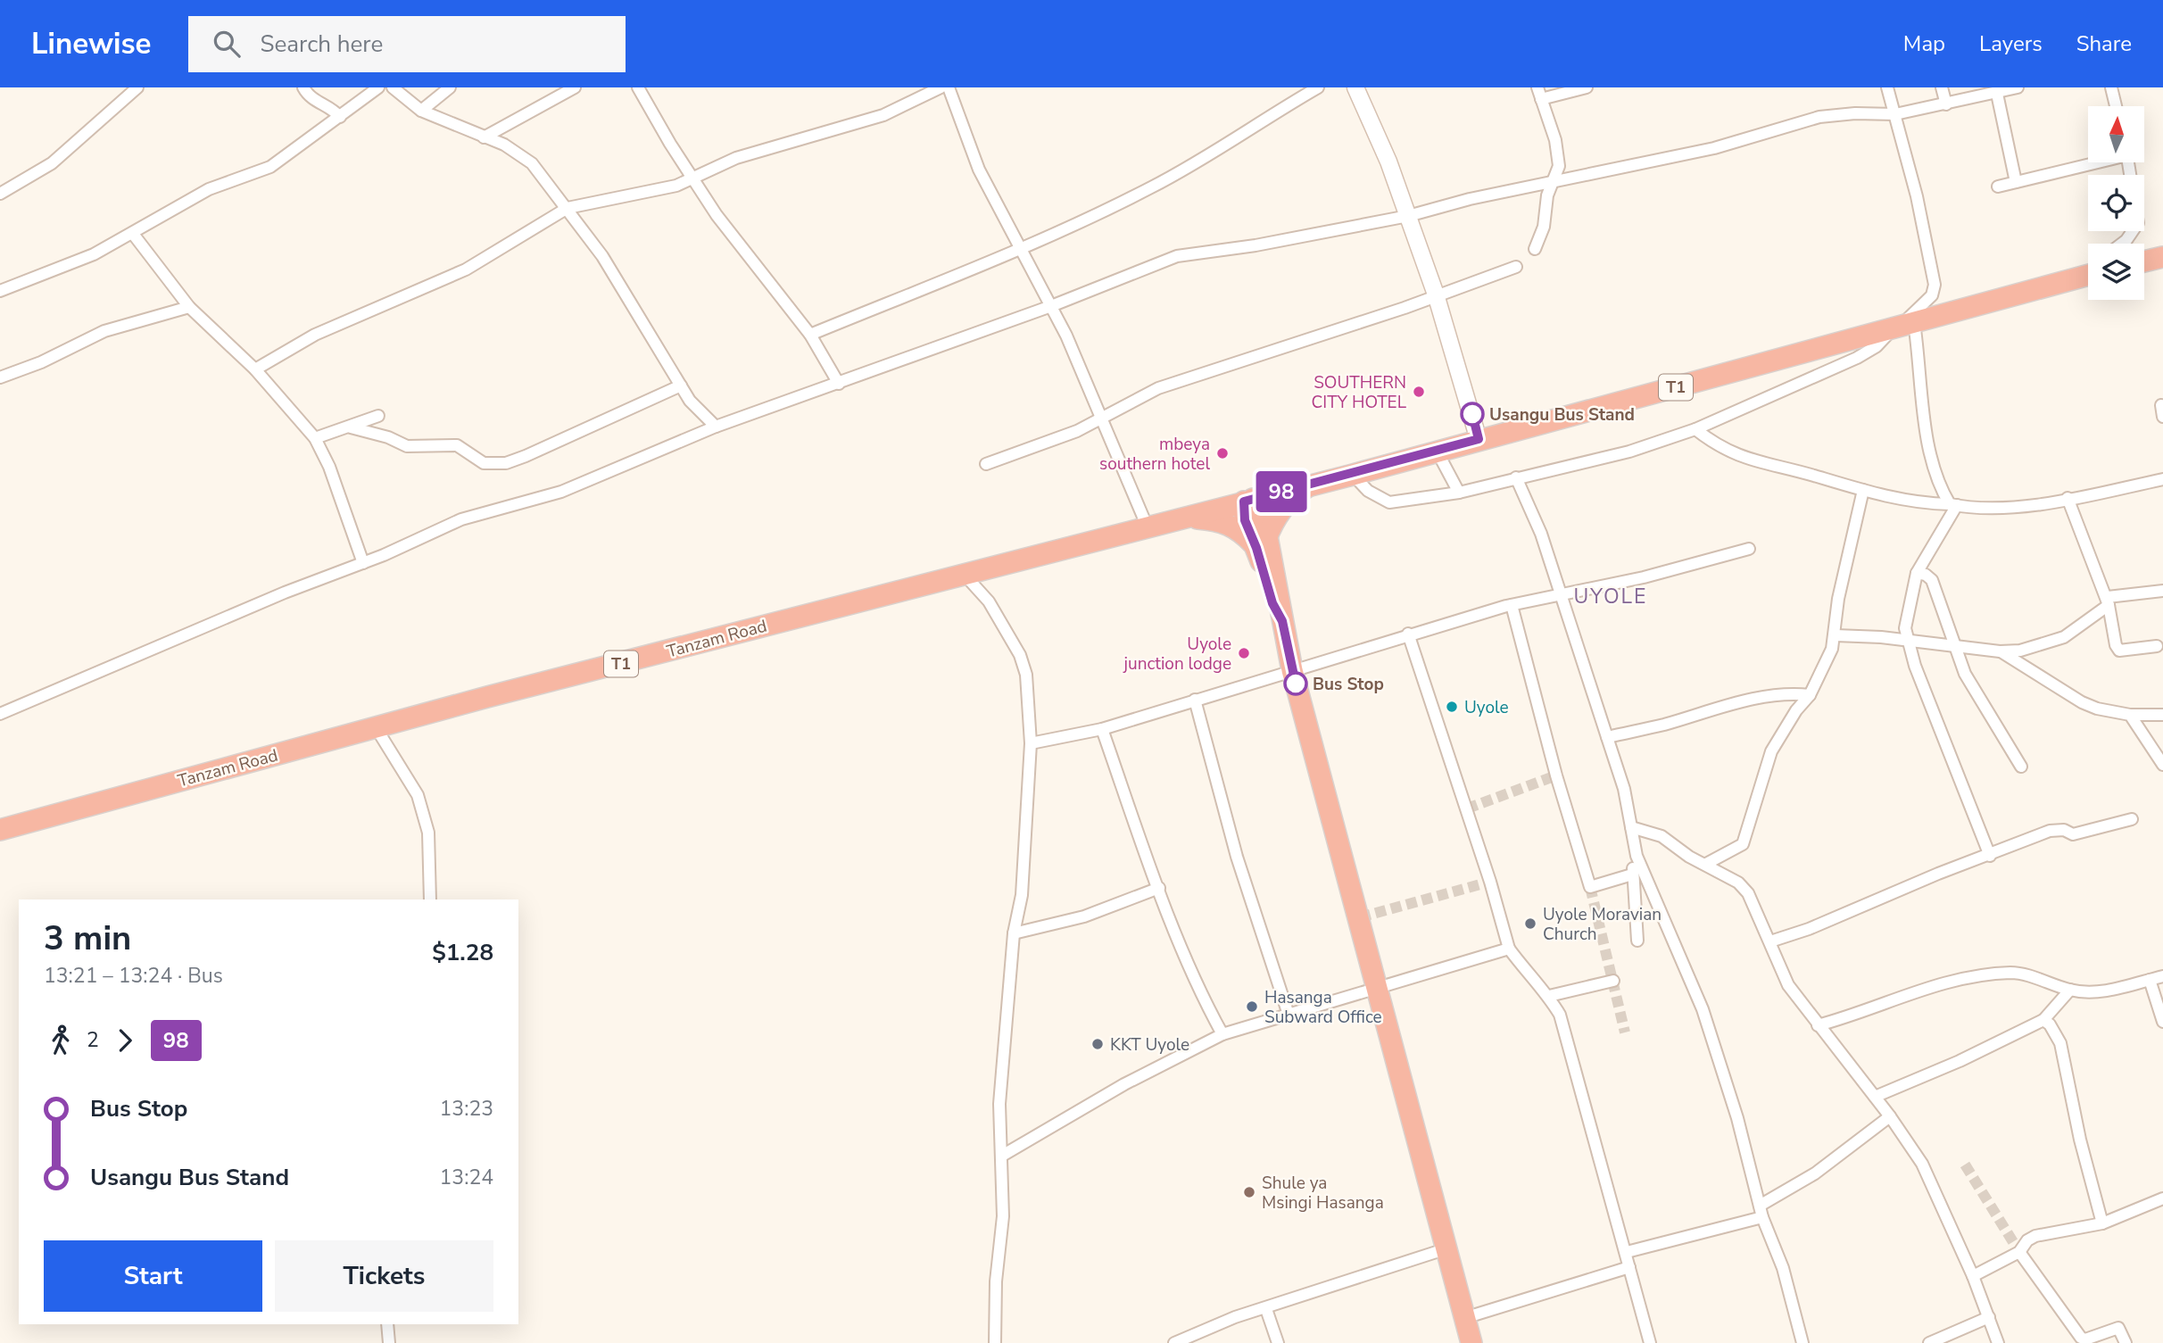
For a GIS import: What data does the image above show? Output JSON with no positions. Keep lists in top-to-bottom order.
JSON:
{
  "streets": {
    "highway": ["T1", "Tanzam Road"]
  },
  "crossings": [
    ["T1", "Tanzam Road"]
  ],
  "districts": ["UYOLE"],
  "places": [
    "SOUTHERN CITY HOTEL",
    "Usangu Bus Stand",
    "mbeya southern hotel",
    "Uyole junction lodge",
    "Bus Stop",
    "Uyole",
    "Uyole Moravian Church",
    "Hasanga Subward Office",
    "KKT Uyole",
    "Shule ya Msingi Hasanga"
  ],
  "lines": ["bus line 98"],
  "north": "top",
  "page": {
    "header": "Linewise",
    "search": "Search here",
    "nav": ["Map", "Layers", "Share"],
    "on_map": "98",
    "heading": ["3 min", "13:21 – 13:24 · Bus", "$1.28"],
    "legs": ["2", "98"],
    "list": [
      {
        "name": "Bus Stop",
        "value": "13:23"
      },
      {
        "name": "Usangu Bus Stand",
        "value": "13:24"
      }
    ],
    "buttons": ["Start", "Tickets"]
  }
}
